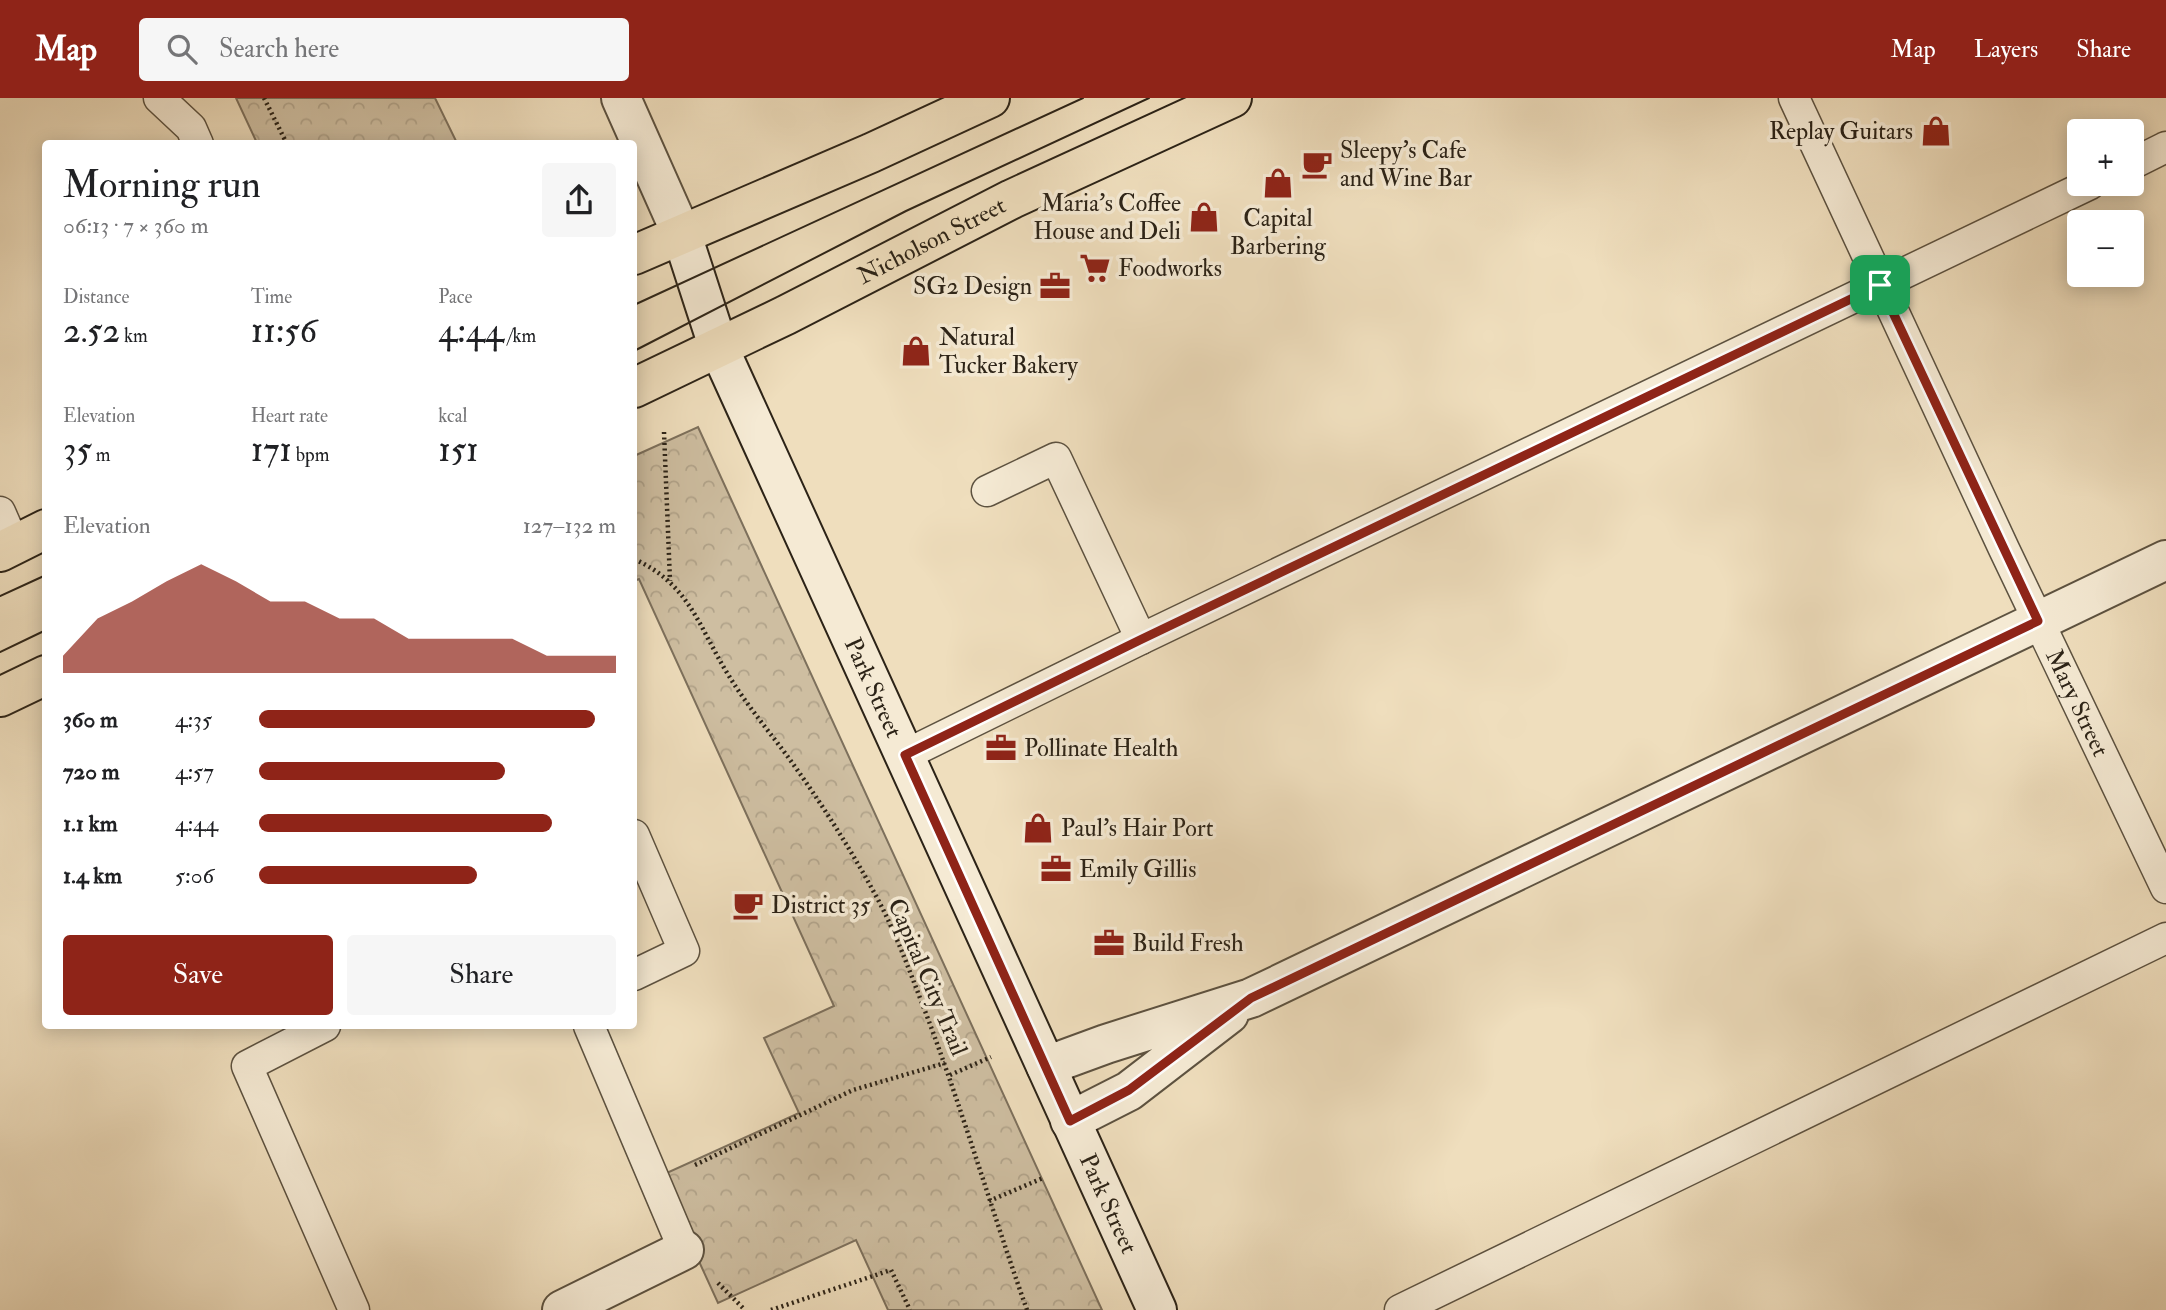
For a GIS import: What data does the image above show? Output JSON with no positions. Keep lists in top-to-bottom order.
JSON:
{
  "streets": {
    "main road": ["Nicholson Street"],
    "street": ["Park Street"],
    "lane": ["Mary Street"],
    "path": ["Capital City Trail"]
  },
  "crossings": [
    ["Nicholson Street", "Park Street"]
  ],
  "places": {
    "shop": [
      "Replay Guitars",
      "Capital Barbering",
      "Maria's Coffee House and Deli",
      "Natural Tucker Bakery",
      "Paul's Hair Port"
    ],
    "cafe": ["Sleepy's Cafe and Wine Bar", "District 35"],
    "supermarket": ["Foodworks"],
    "office": [
      "SG2 Design",
      "Pollinate Health",
      "Emily Gillis",
      "Build Fresh"
    ]
  },
  "page": {
    "header": "Map",
    "search": "Search here",
    "nav": ["Map", "Layers", "Share"],
    "map_buttons": ["+", "−"],
    "heading": ["Morning run", "06:13 · 7 × 360 m"],
    "stats": [
      ["Distance", "2.52 km"],
      ["Time", "11:56"],
      ["Pace", "4:44 /km"],
      ["Elevation", "35 m"],
      ["Heart rate", "171 bpm"],
      ["kcal", "151"]
    ],
    "chart": ["Elevation", "127–132 m"],
    "list": [
      {
        "name": "360 m",
        "note": "4:35"
      },
      {
        "name": "720 m",
        "note": "4:57"
      },
      {
        "name": "1.1 km",
        "note": "4:44"
      },
      {
        "name": "1.4 km",
        "note": "5:06"
      }
    ],
    "buttons": ["Save", "Share"]
  }
}
